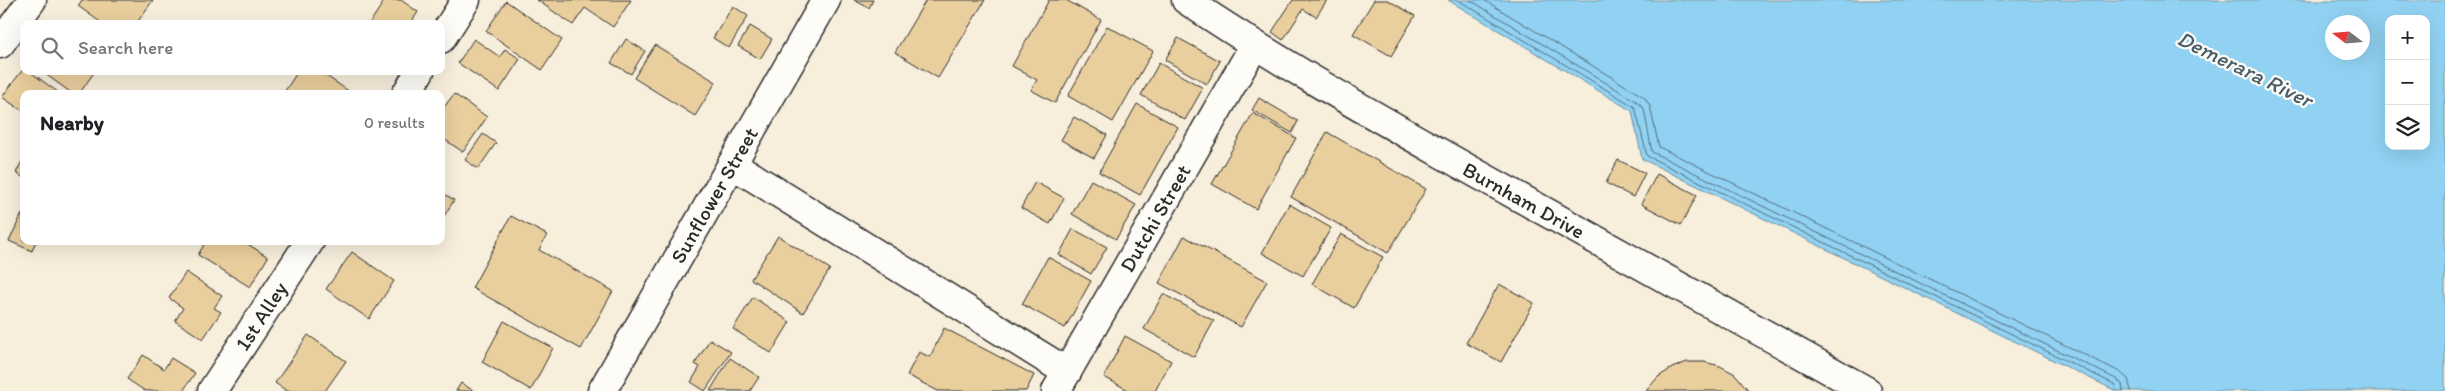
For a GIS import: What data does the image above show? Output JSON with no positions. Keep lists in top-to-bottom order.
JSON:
{
  "streets": {
    "street": [
      "Sunflower Street",
      "Burnham Drive",
      "Dutchi Street",
      "1st Alley"
    ]
  },
  "crossings": [
    ["Burnham Drive", "Dutchi Street"]
  ],
  "water": ["Demerara River"],
  "north": "left",
  "page": {
    "map_buttons": ["+", "−"],
    "search": "Search here",
    "heading": ["Nearby", "0 results"]
  }
}
